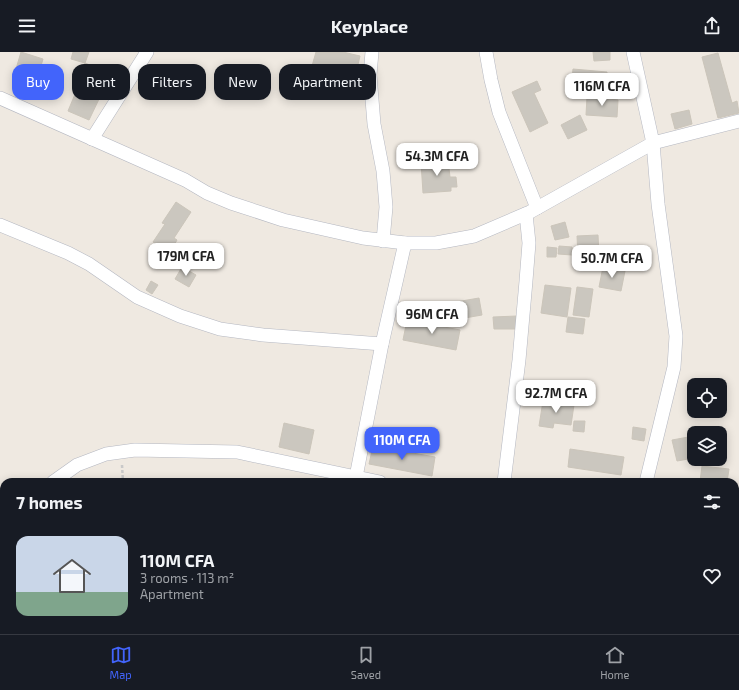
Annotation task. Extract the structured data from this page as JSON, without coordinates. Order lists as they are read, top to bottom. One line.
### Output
{"page":{"header":"Keyplace","chip":["Buy","Rent","Filters","New","Apartment"],"price":["116M CFA","54.3M CFA","179M CFA","50.7M CFA","96M CFA","92.7M CFA","110M CFA"],"heading":"7 homes","list":[{"name":"110M CFA","note":"3 rooms · 113 m² · Apartment"}],"tabs":["Map","Saved","Home"]}}
